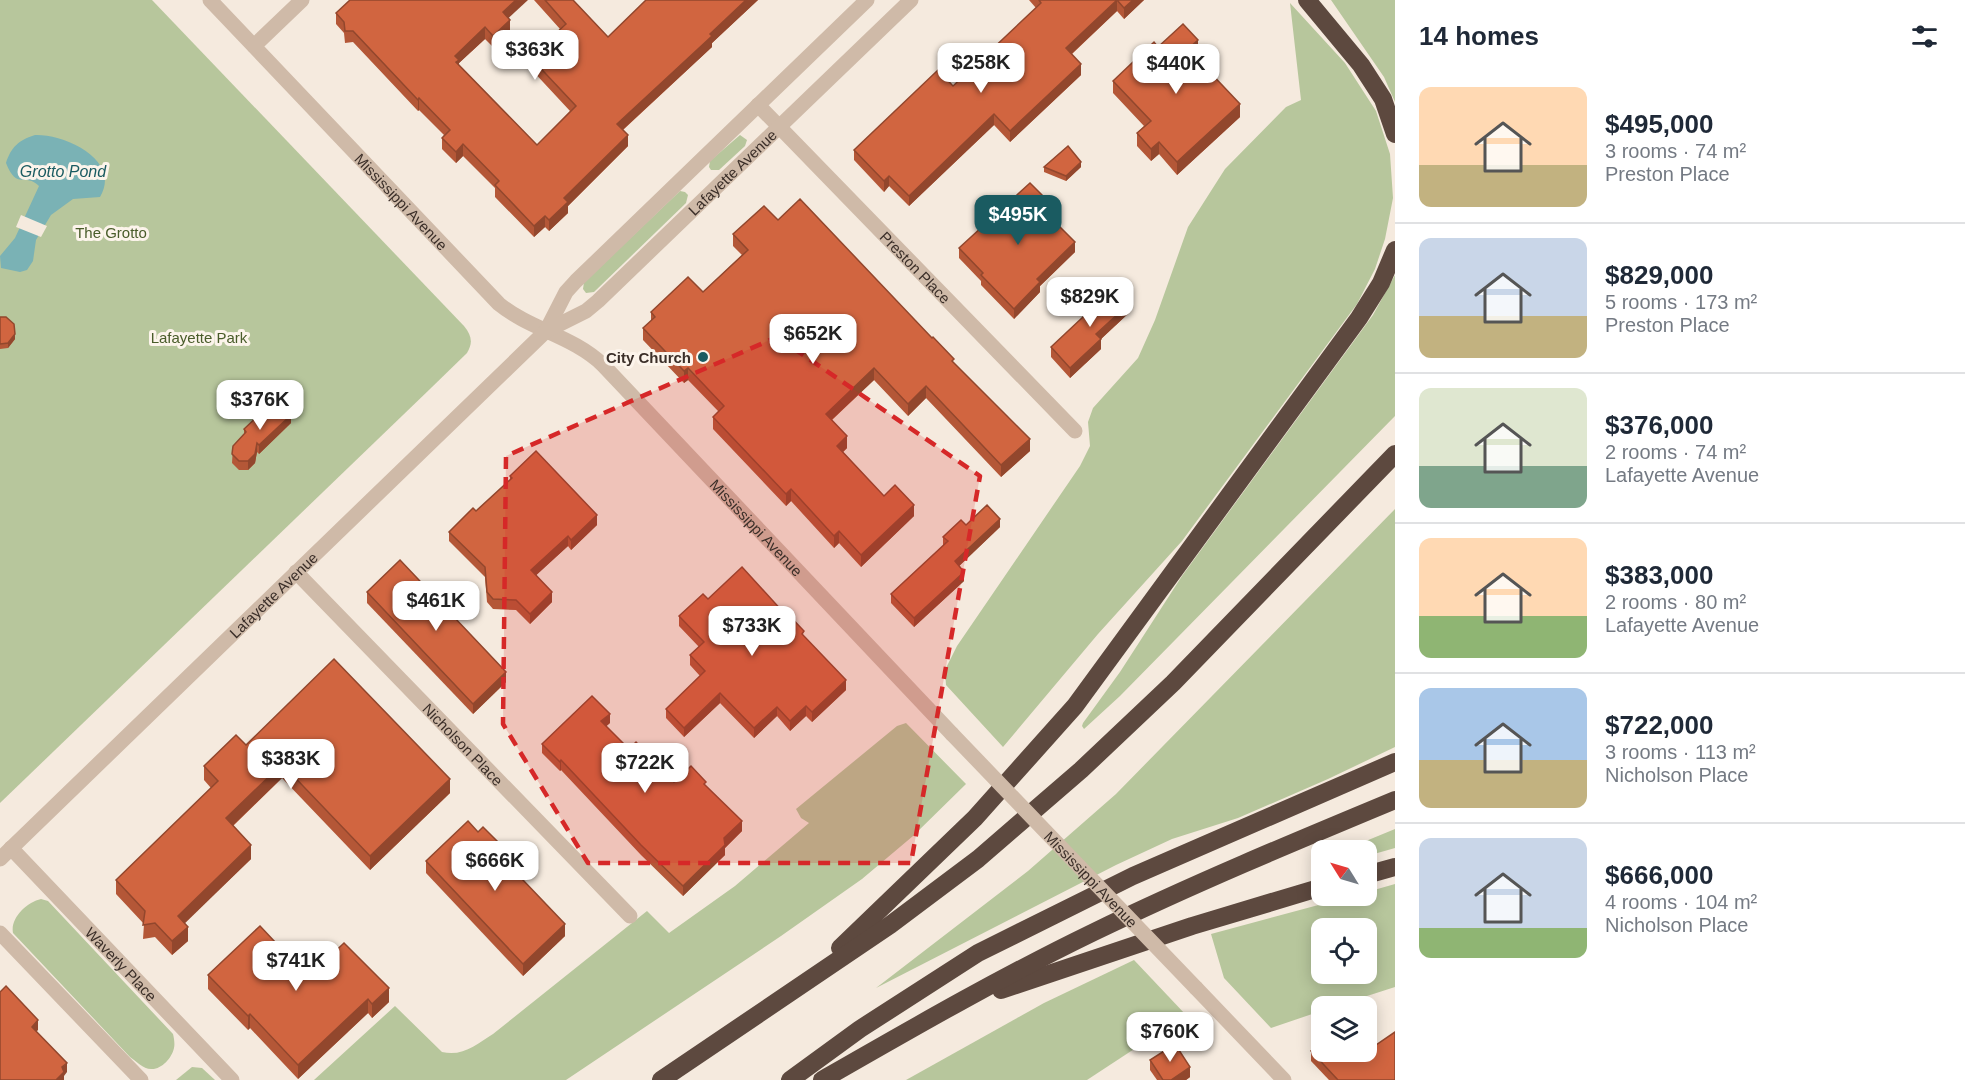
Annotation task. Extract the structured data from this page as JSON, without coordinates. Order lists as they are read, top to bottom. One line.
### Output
{"streets":{"street":["Lafayette Avenue","Mississippi Avenue","Preston Place","Nicholson Place","Waverly Place"]},"crossings":[["Lafayette Avenue","Mississippi Avenue"],["Lafayette Avenue","Preston Place"],["Lafayette Avenue","Nicholson Place"],["Lafayette Avenue","Waverly Place"]],"water":["Grotto Pond"],"parks":["The Grotto","Lafayette Park"],"places":["City Church"],"north":"top left","page":{"heading":"14 homes","price":["$363K","$258K","$440K","$495K","$829K","$652K","$376K","$461K","$733K","$383K","$722K","$666K","$741K","$760K"],"list":[{"name":"$495,000","note":"3 rooms · 74 m² · Preston Place"},{"name":"$829,000","note":"5 rooms · 173 m² · Preston Place"},{"name":"$376,000","note":"2 rooms · 74 m² · Lafayette Avenue"},{"name":"$383,000","note":"2 rooms · 80 m² · Lafayette Avenue"},{"name":"$722,000","note":"3 rooms · 113 m² · Nicholson Place"},{"name":"$666,000","note":"4 rooms · 104 m² · Nicholson Place"}]}}
